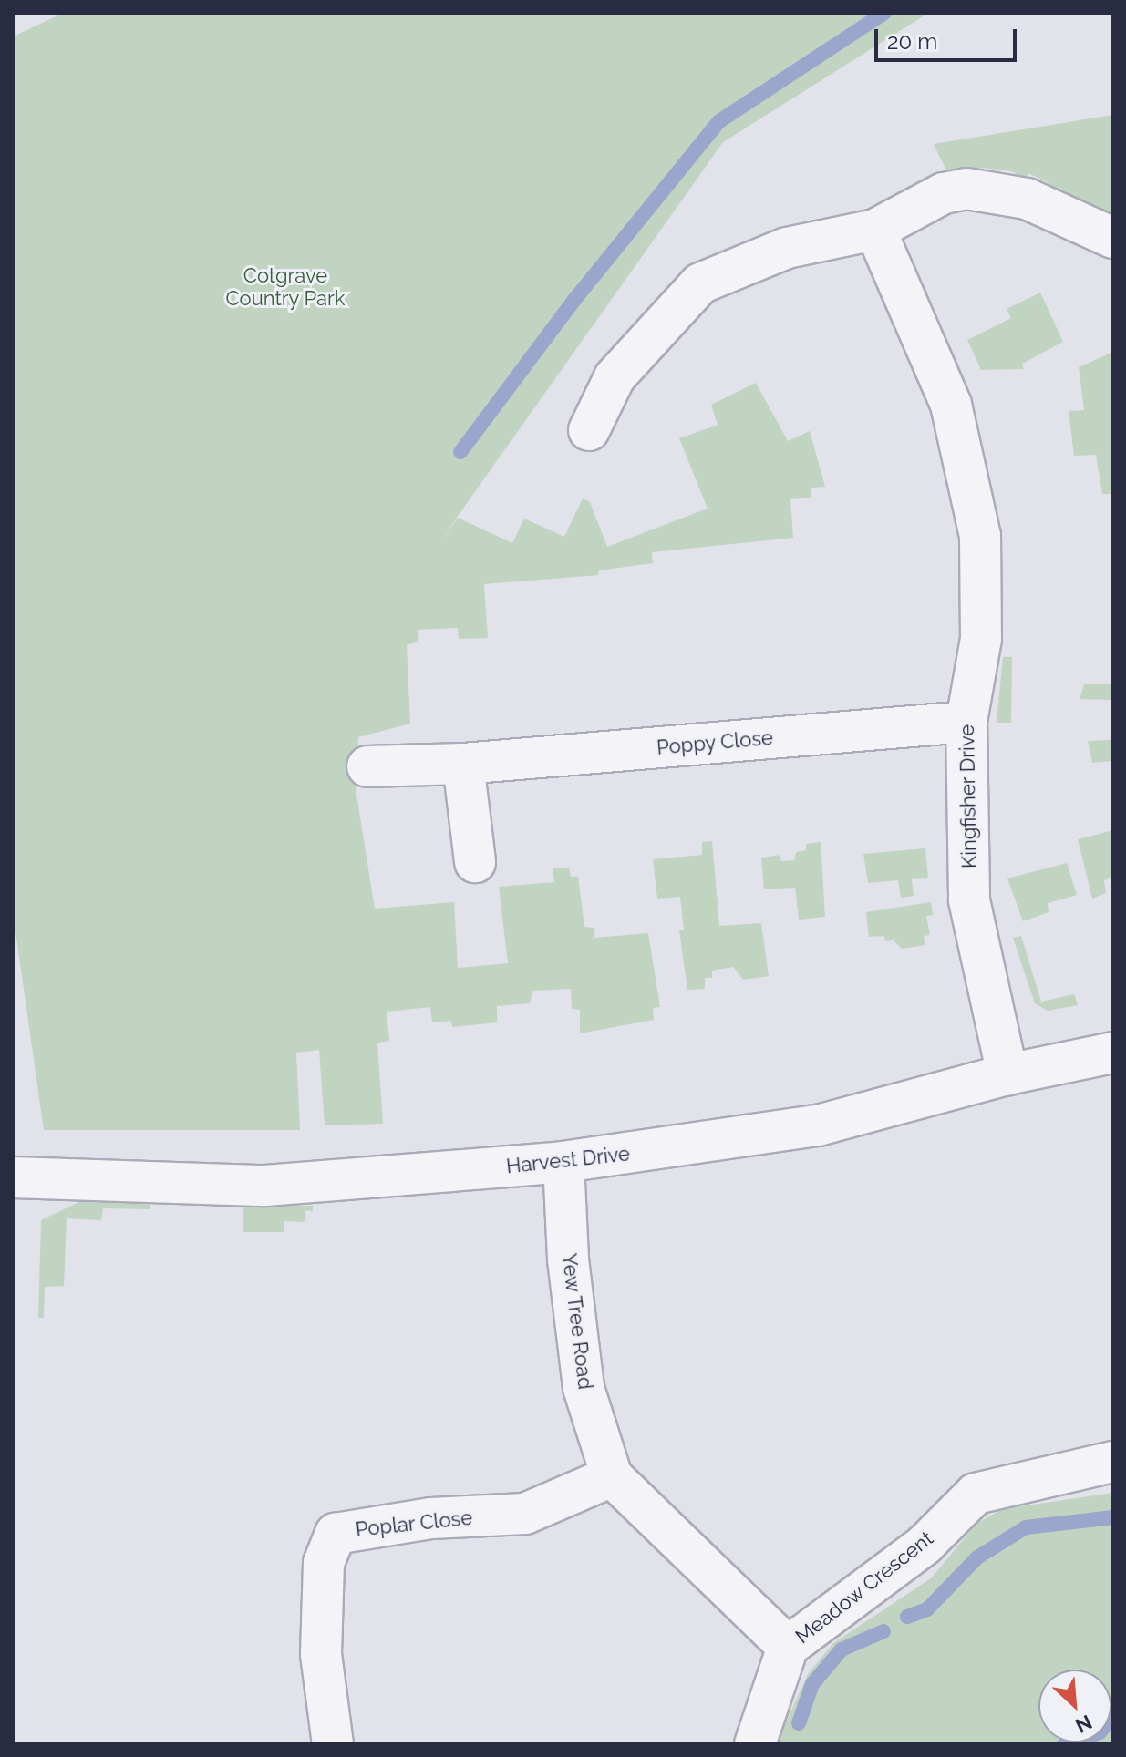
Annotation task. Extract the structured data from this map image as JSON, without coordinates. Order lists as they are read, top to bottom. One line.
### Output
{"streets":{"street":["Poppy Close","Kingfisher Drive","Harvest Drive","Yew Tree Road","Poplar Close","Meadow Crescent"]},"crossings":[["Poppy Close","Kingfisher Drive"],["Kingfisher Drive","Harvest Drive"],["Harvest Drive","Yew Tree Road"],["Yew Tree Road","Poplar Close"]],"parks":["Cotgrave Country Park"],"scale_bar":"20 m","north":"bottom right"}
